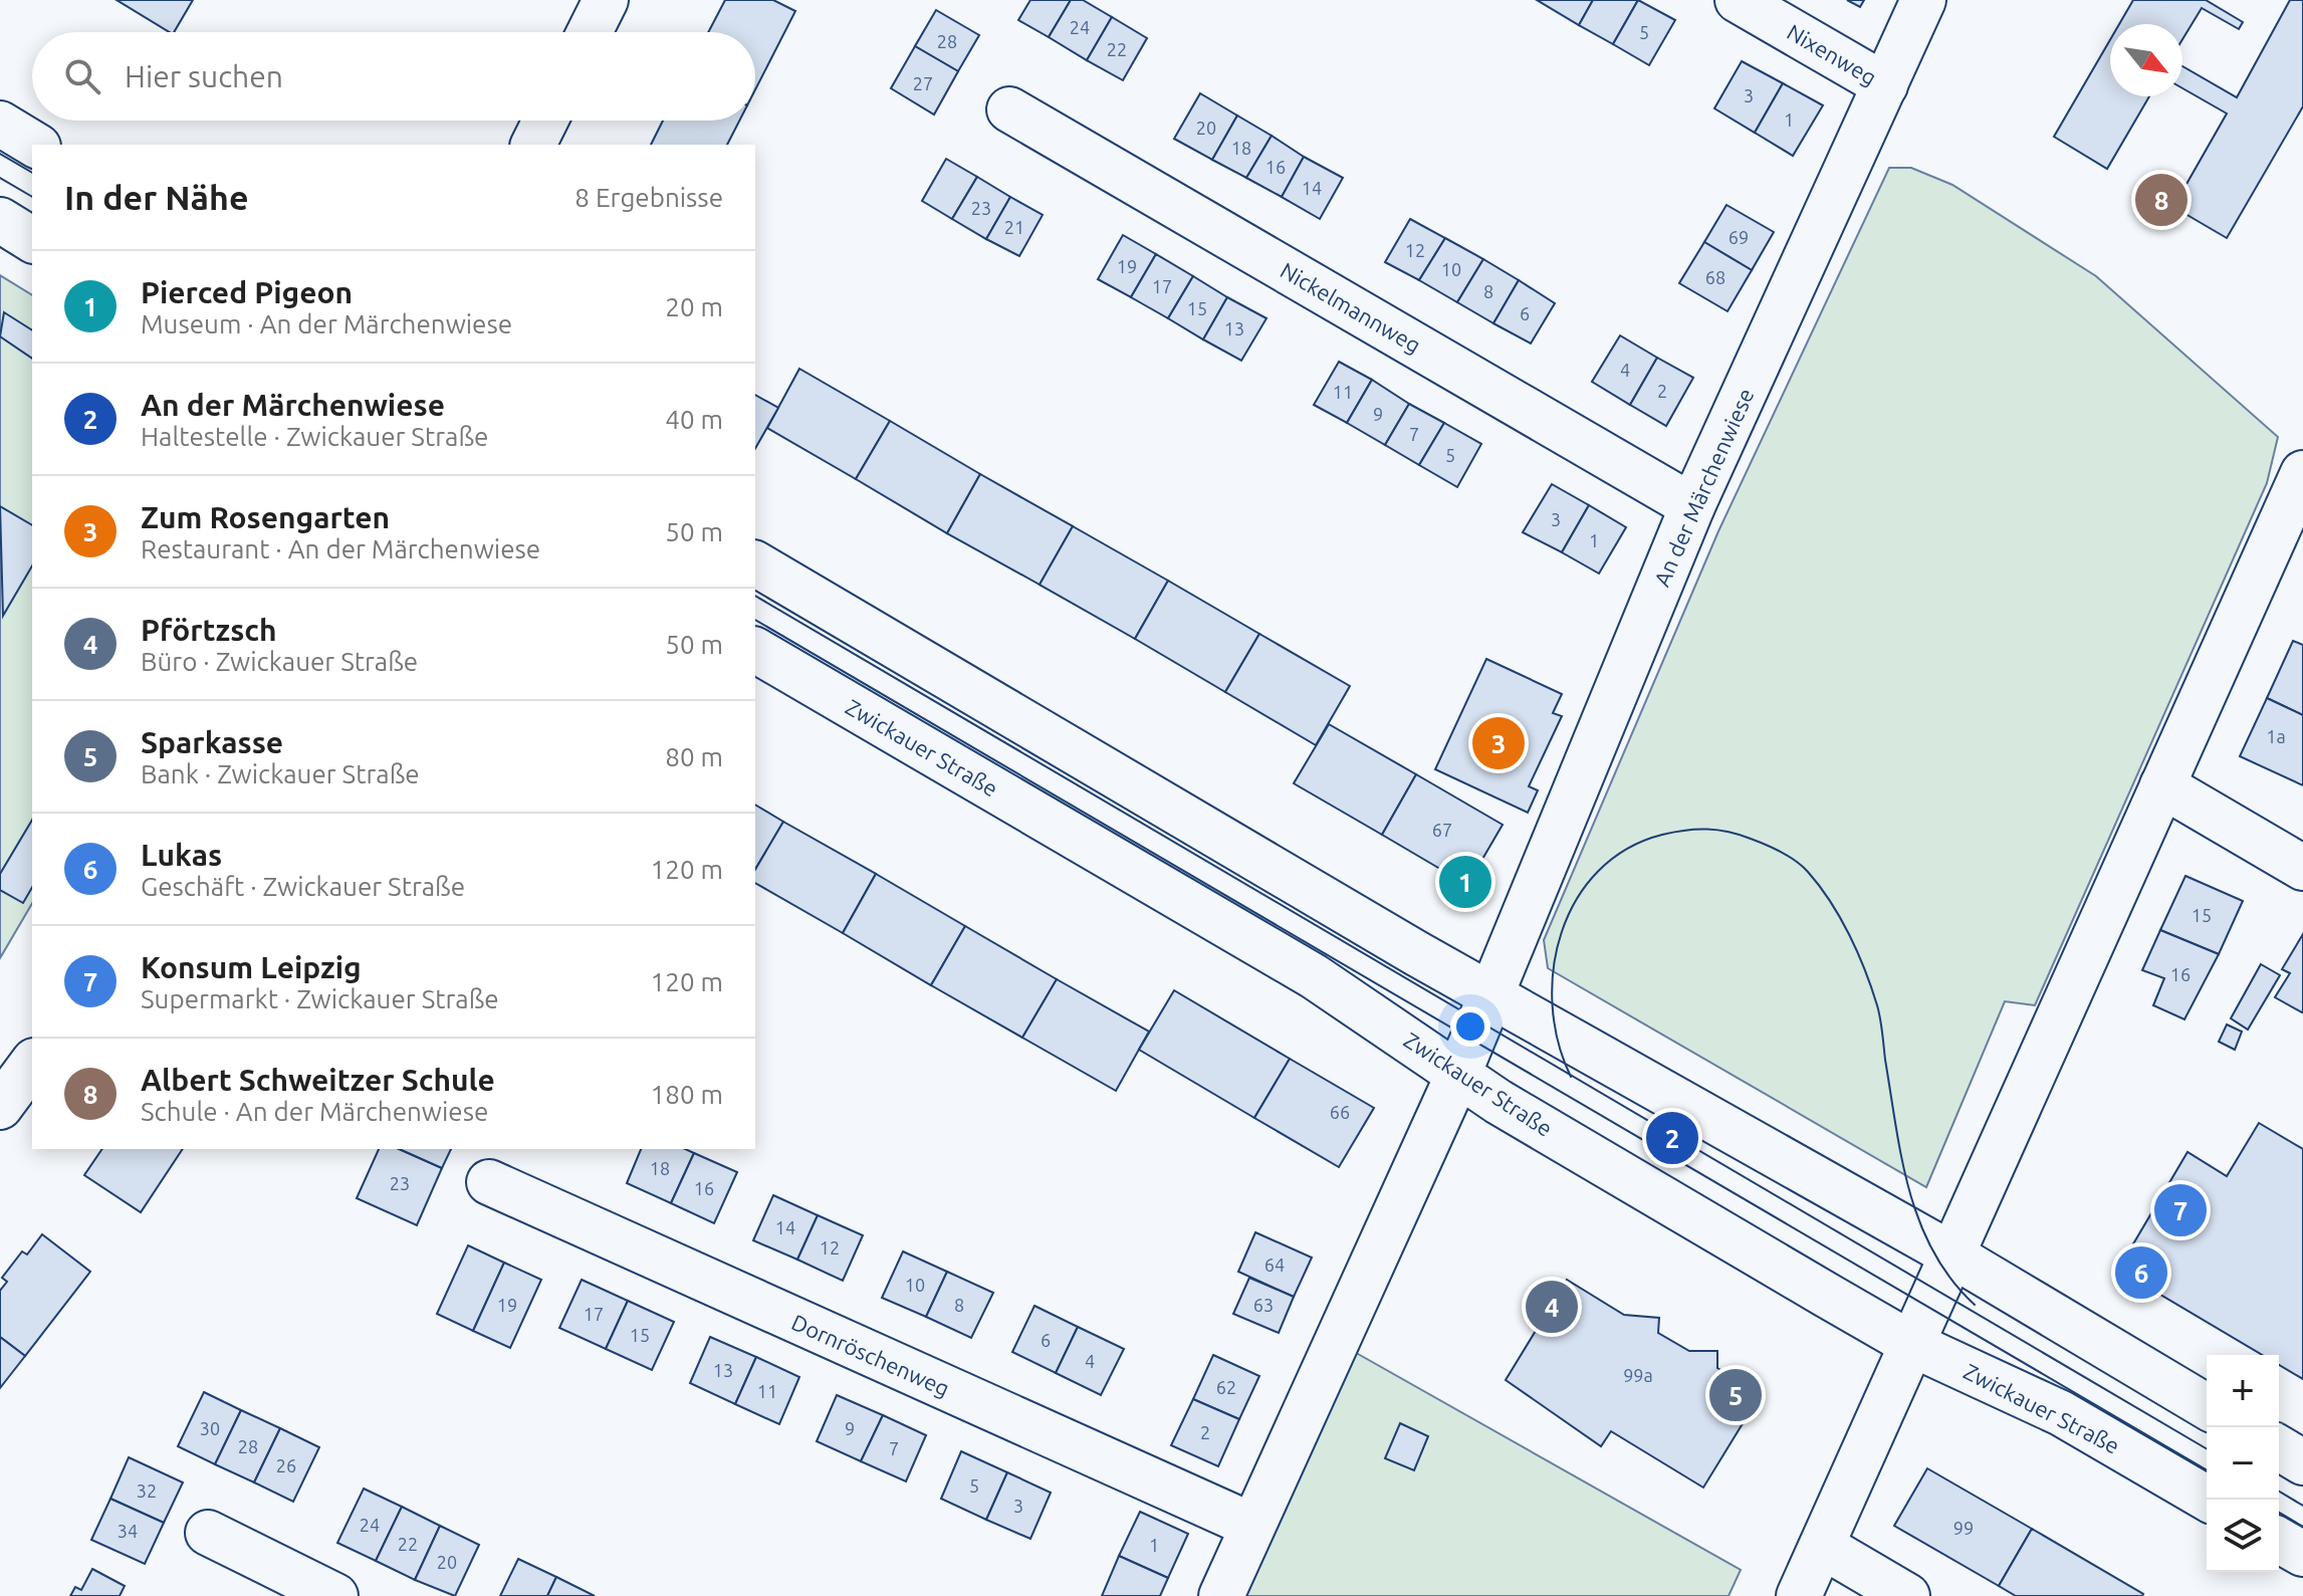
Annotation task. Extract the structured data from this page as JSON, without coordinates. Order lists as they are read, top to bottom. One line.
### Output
{"streets":{"street":["Nixenweg","Nickelmannweg","An der Märchenwiese","Zwickauer Straße","Dornröschenweg"]},"crossings":[["Nixenweg","An der Märchenwiese"],["Nickelmannweg","An der Märchenwiese"],["An der Märchenwiese","Zwickauer Straße"],["An der Märchenwiese","Dornröschenweg"]],"house_numbers":["24","5","28","22","27","3","1","20","18","16","14","23","21","69","12","19","10","68","17","8","15","6","13","4","2","11","9","7","5","3","1","1a","67","15","16","66","18","23","16","14","12","64","10","19","8","63","17","15","6","4","13","99a","62","11","30","9","2","28","7","26","5","32","3","24","99","34","22","1","20"],"north":"bottom right","page":{"search":"Hier suchen","heading":["In der Nähe","8 Ergebnisse"],"pins":["8","3","1","2","7","6","4","5"],"list":[{"mark":"1","name":"Pierced Pigeon","note":"Museum · An der Märchenwiese","value":"20 m"},{"mark":"2","name":"An der Märchenwiese","note":"Haltestelle · Zwickauer Straße","value":"40 m"},{"mark":"3","name":"Zum Rosengarten","note":"Restaurant · An der Märchenwiese","value":"50 m"},{"mark":"4","name":"Pförtzsch","note":"Büro · Zwickauer Straße","value":"50 m"},{"mark":"5","name":"Sparkasse","note":"Bank · Zwickauer Straße","value":"80 m"},{"mark":"6","name":"Lukas","note":"Geschäft · Zwickauer Straße","value":"120 m"},{"mark":"7","name":"Konsum Leipzig","note":"Supermarkt · Zwickauer Straße","value":"120 m"},{"mark":"8","name":"Albert Schweitzer Schule","note":"Schule · An der Märchenwiese","value":"180 m"}],"map_buttons":["+","−"]}}
